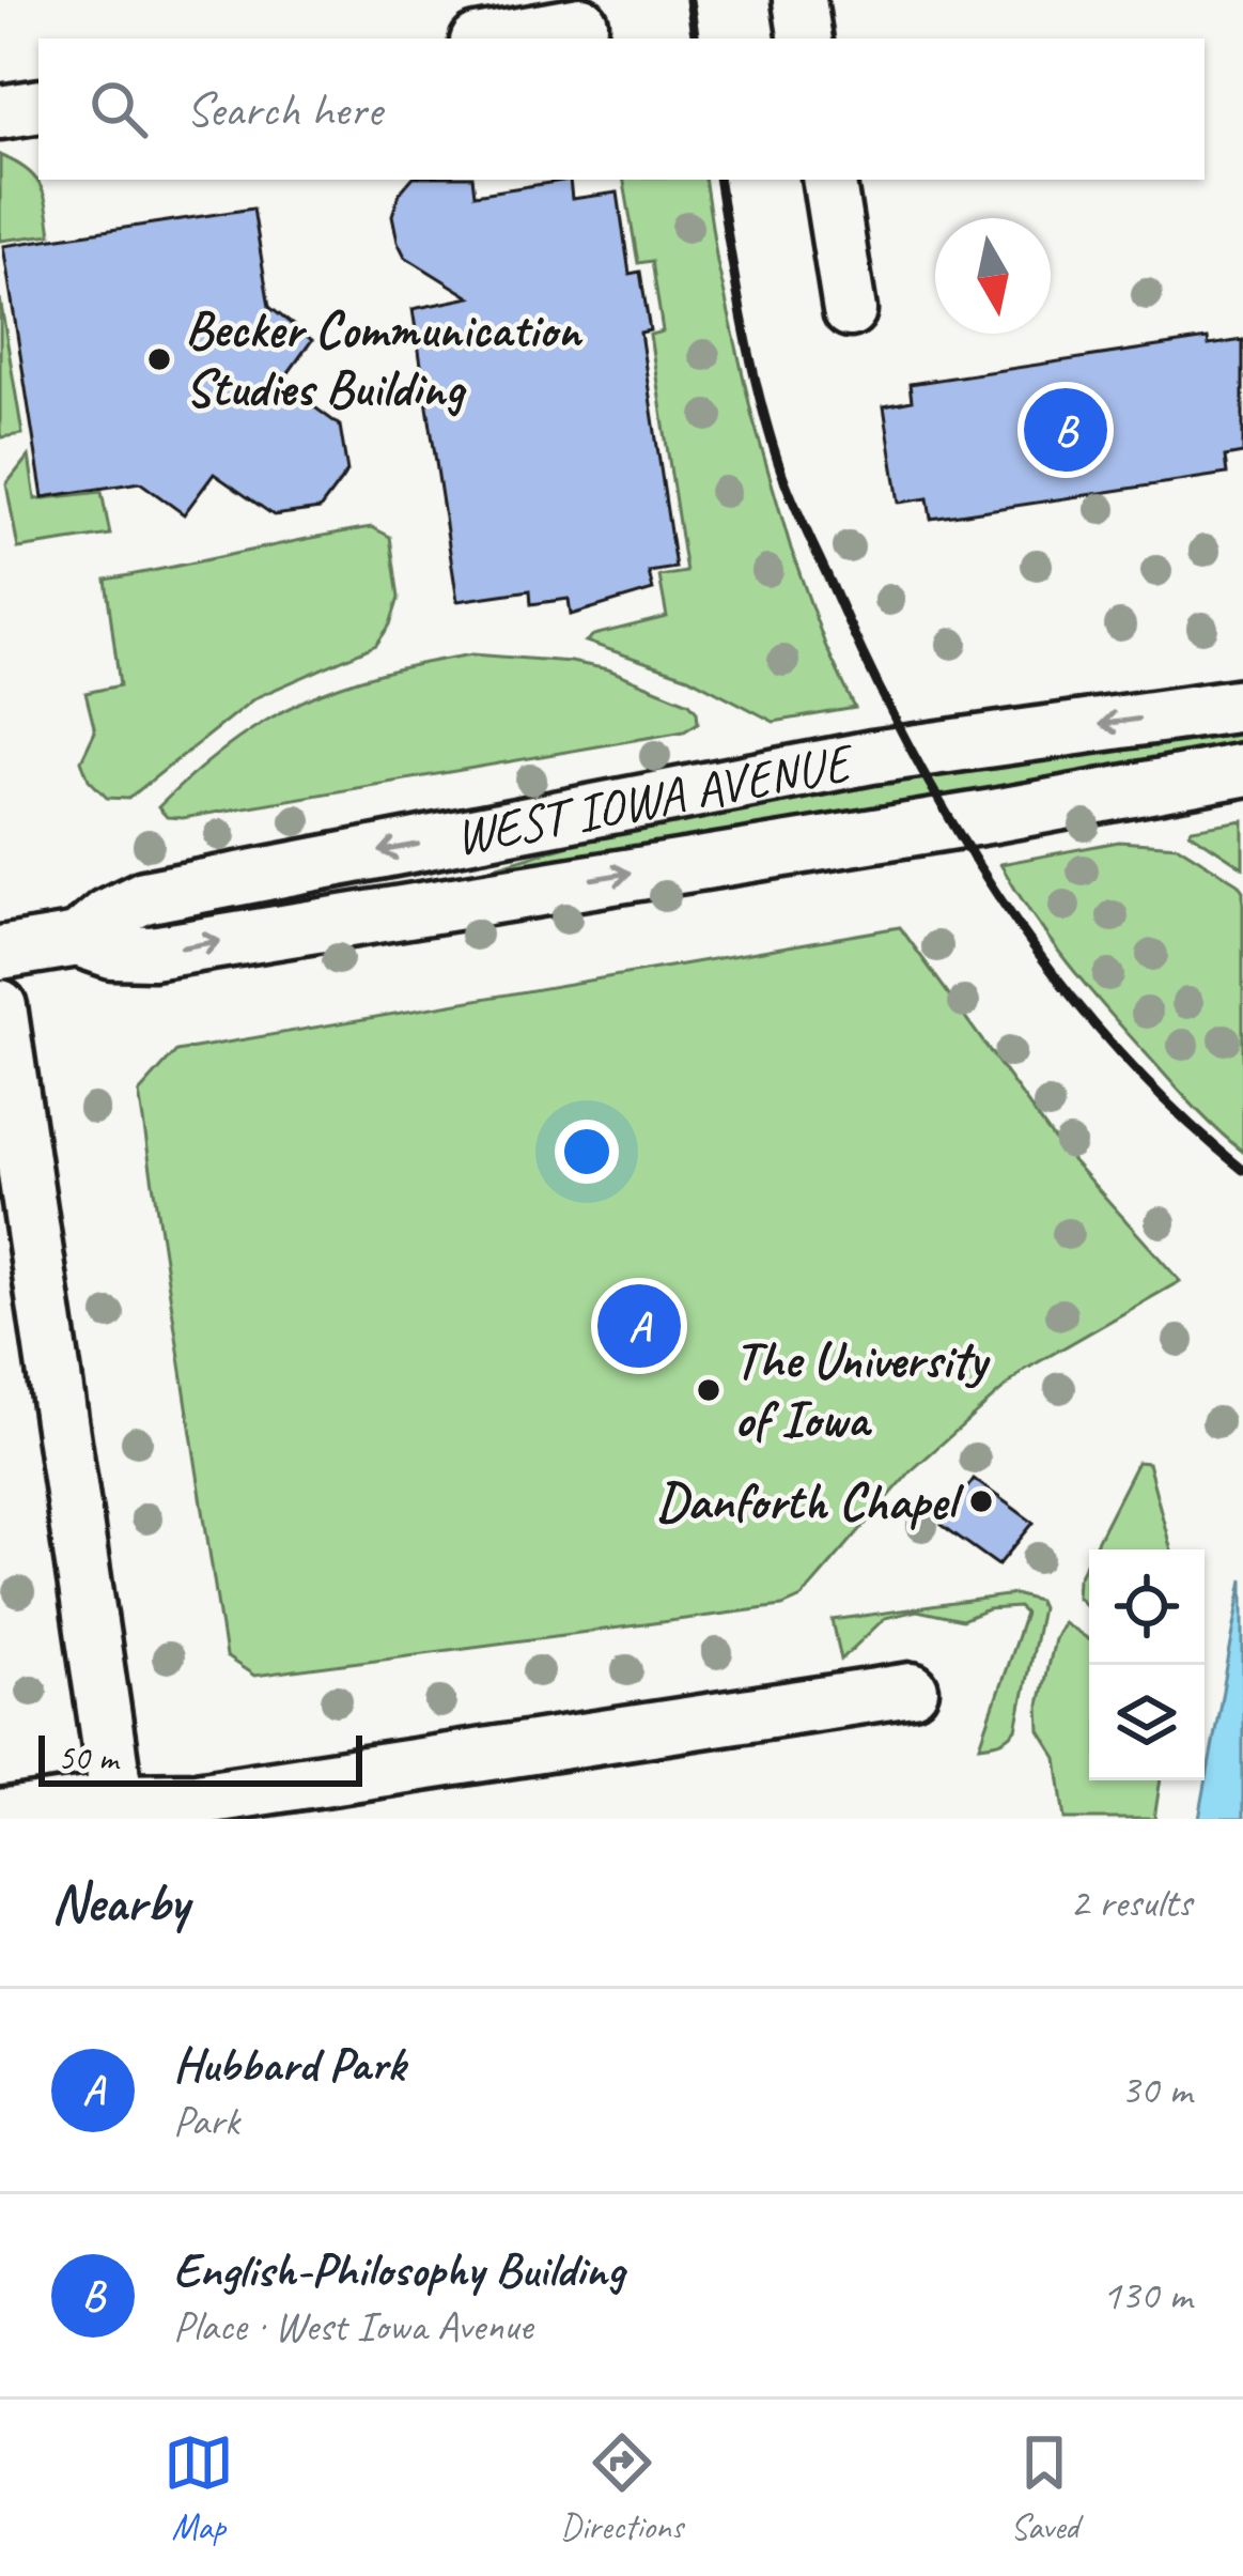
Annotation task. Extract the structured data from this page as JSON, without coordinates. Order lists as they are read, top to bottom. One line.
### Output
{"streets":{"street":["WEST IOWA AVENUE"]},"places":["Becker Communication Studies Building","The University of Iowa","Danforth Chapel"],"scale_bar":"50 m","north":"bottom","page":{"search":"Search here","pins":["B","A"],"scale":"50 m","heading":["Nearby","2 results"],"list":[{"mark":"A","name":"Hubbard Park","note":"Park","value":"30 m"},{"mark":"B","name":"English-Philosophy Building","note":"Place · West Iowa Avenue","value":"130 m"}],"nav":["Map","Directions","Saved"]}}
